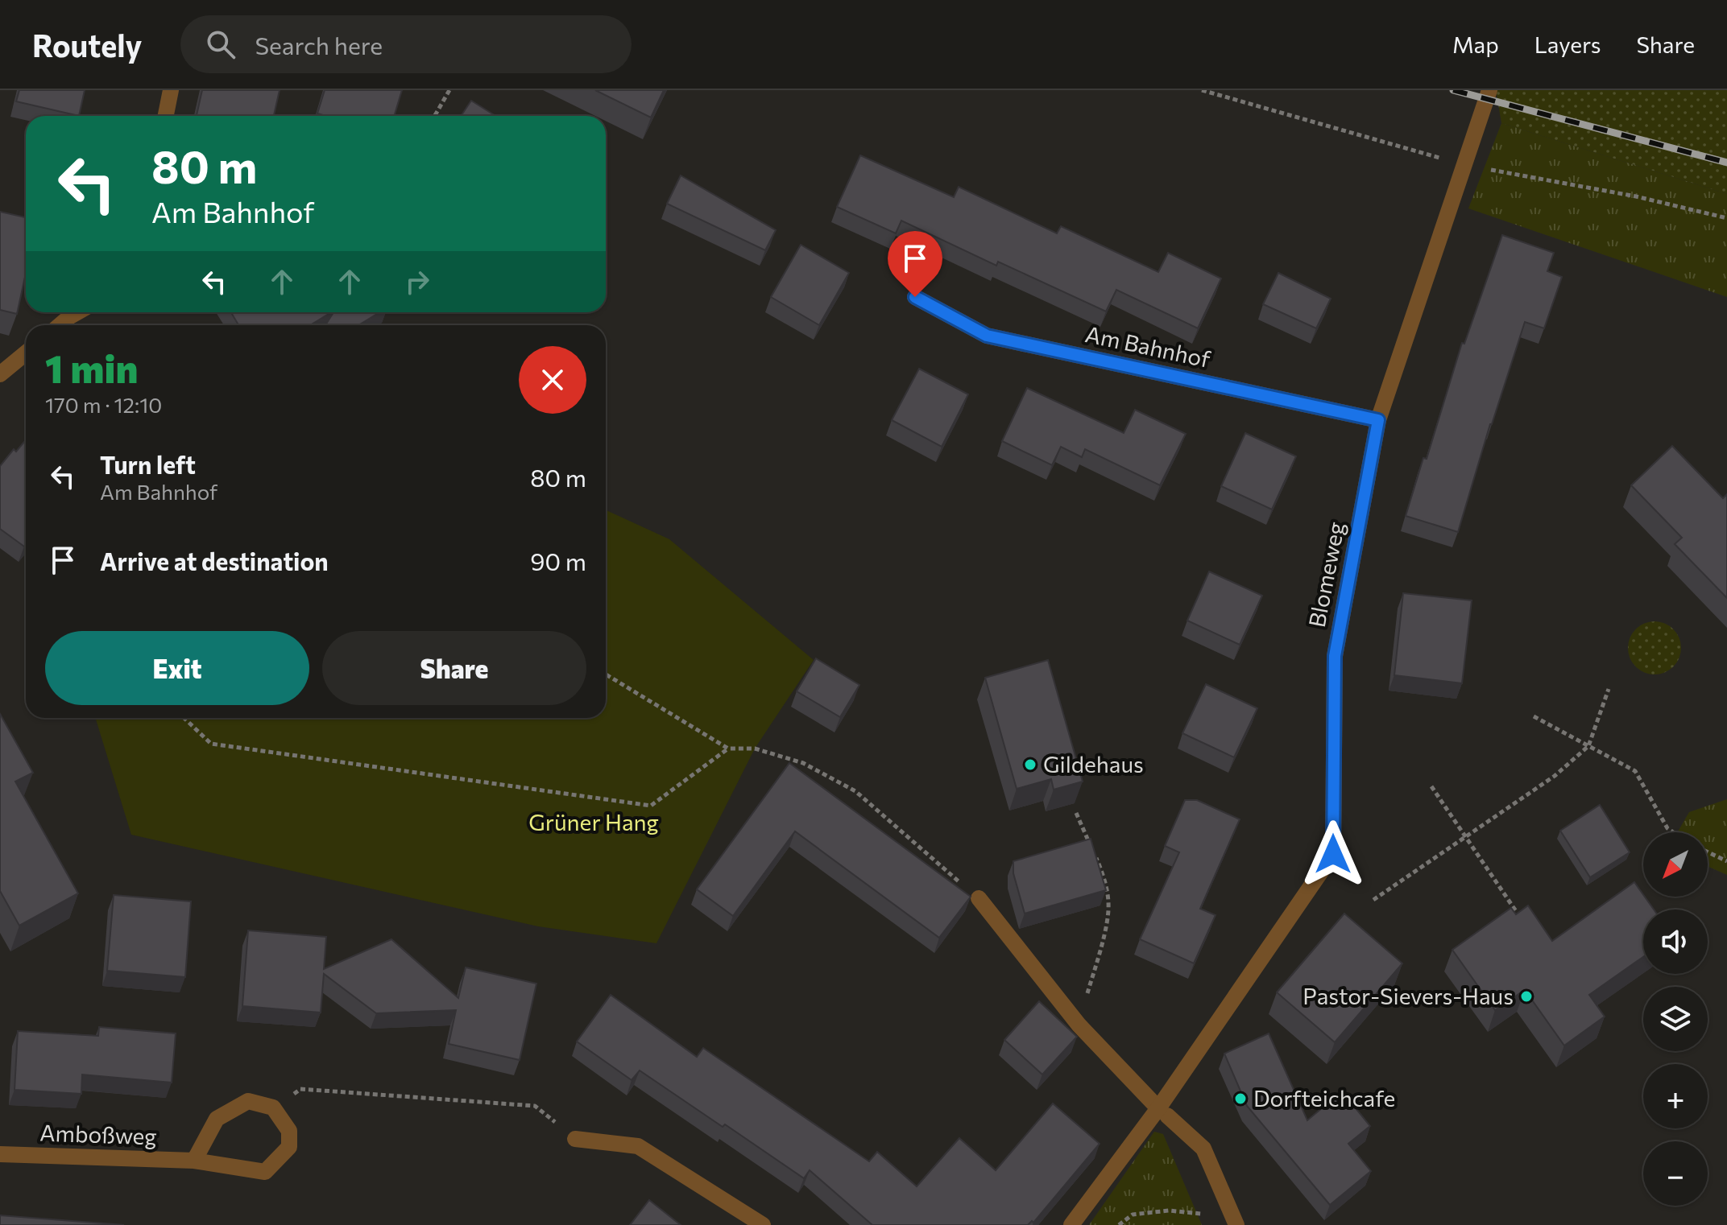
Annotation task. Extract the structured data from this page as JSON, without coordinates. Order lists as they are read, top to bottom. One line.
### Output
{"streets":{"street":["Am Bahnhof","Blomeweg","Amboßweg"]},"crossings":[["Am Bahnhof","Blomeweg"]],"parks":["Grüner Hang"],"places":["Gildehaus","Pastor-Sievers-Haus","Dorfteichcafe"],"north":"bottom left","page":{"header":"Routely","search":"Search here","nav":["Map","Layers","Share"],"turn":["80 m","Am Bahnhof"],"heading":["1 min","170 m · 12:10"],"list":[{"name":"Turn left","note":"Am Bahnhof","value":"80 m"},{"name":"Arrive at destination","value":"90 m"}],"buttons":["Exit","Share"],"map_buttons":["+","−"]}}
